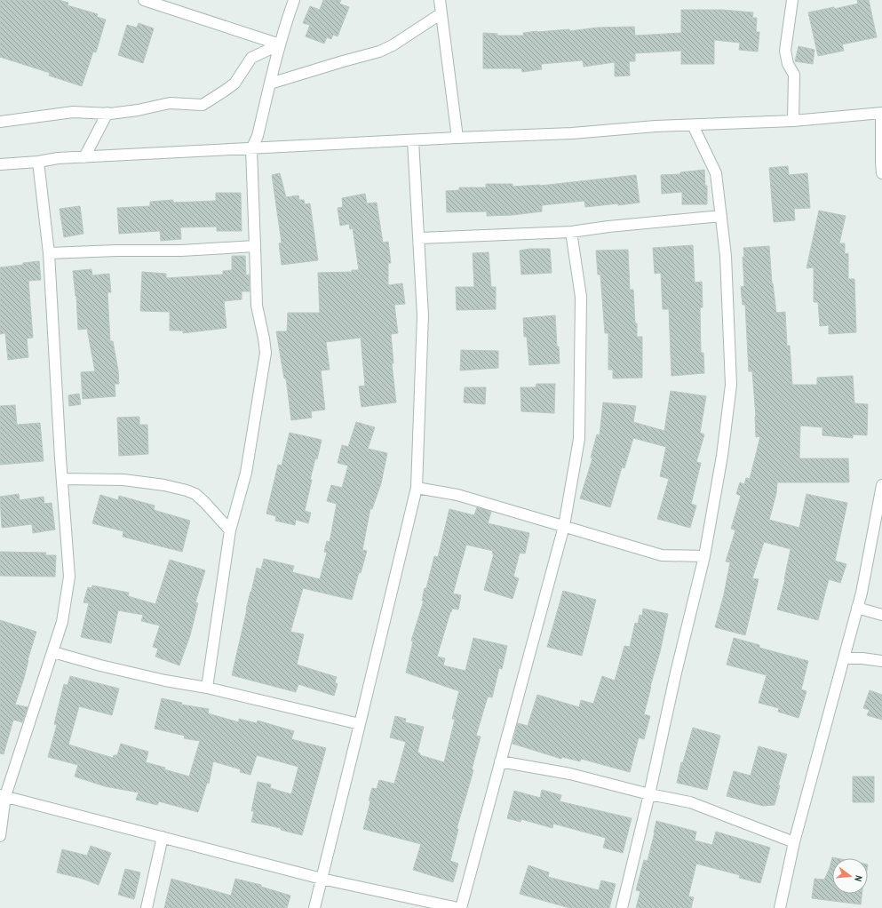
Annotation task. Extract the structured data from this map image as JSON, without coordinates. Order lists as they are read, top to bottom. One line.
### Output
{"north":"right"}
